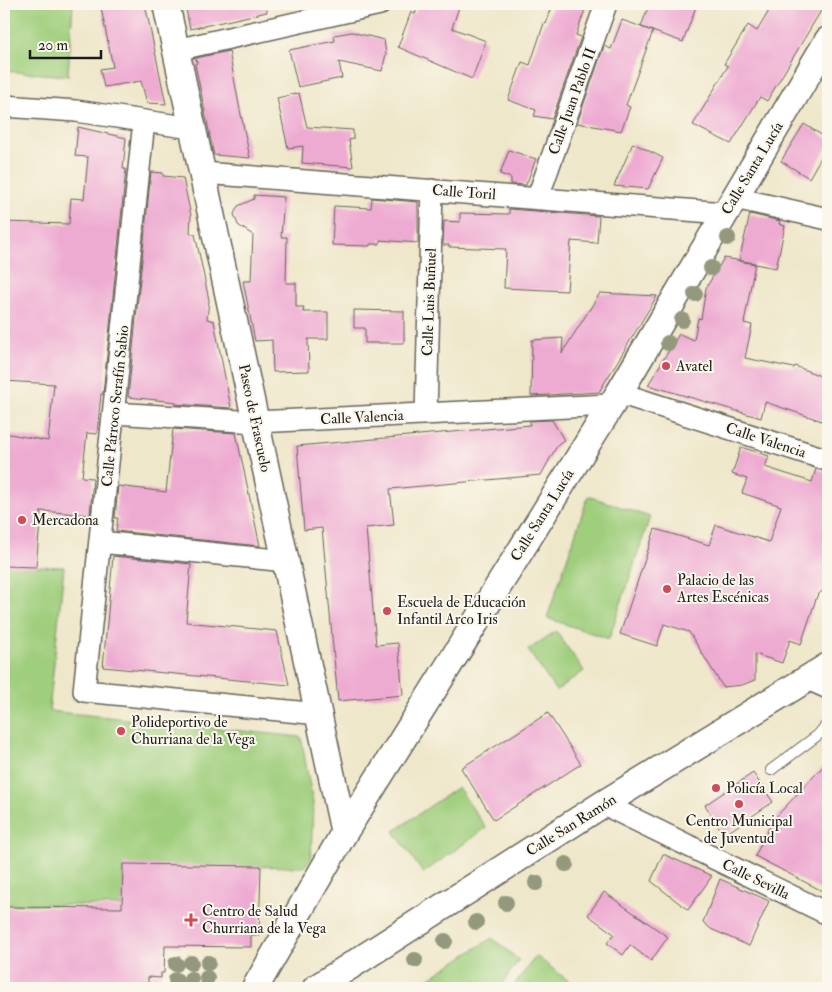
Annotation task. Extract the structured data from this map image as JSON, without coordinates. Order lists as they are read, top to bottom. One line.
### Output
{"streets":{"street":["Calle Juan Pablo II","Calle Santa Lucía","Calle Toril","Calle Luis Buñuel","Calle Párroco Serafín Sabio","Calle Valencia","Paseo de Frascuelo","Calle San Ramón","Calle Sevilla"]},"crossings":[["Calle Juan Pablo II","Calle Toril"],["Calle Santa Lucía","Calle Toril"],["Calle Santa Lucía","Calle Valencia"],["Calle Santa Lucía","Paseo de Frascuelo"],["Calle Toril","Calle Luis Buñuel"],["Calle Toril","Paseo de Frascuelo"],["Calle Luis Buñuel","Calle Valencia"],["Calle Párroco Serafín Sabio","Calle Valencia"],["Calle Párroco Serafín Sabio","Paseo de Frascuelo"],["Calle Valencia","Paseo de Frascuelo"],["Calle San Ramón","Calle Sevilla"]],"places":{"other":["Avatel","Mercadona","Palacio de las Artes Escénicas","Escuela de Educación Infantil Arco Iris","Polideportivo de Churriana de la Vega","Policía Local","Centro Municipal de Juventud"],"health":["Centro de Salud Churriana de la Vega"]},"scale_bar":"20 m"}
